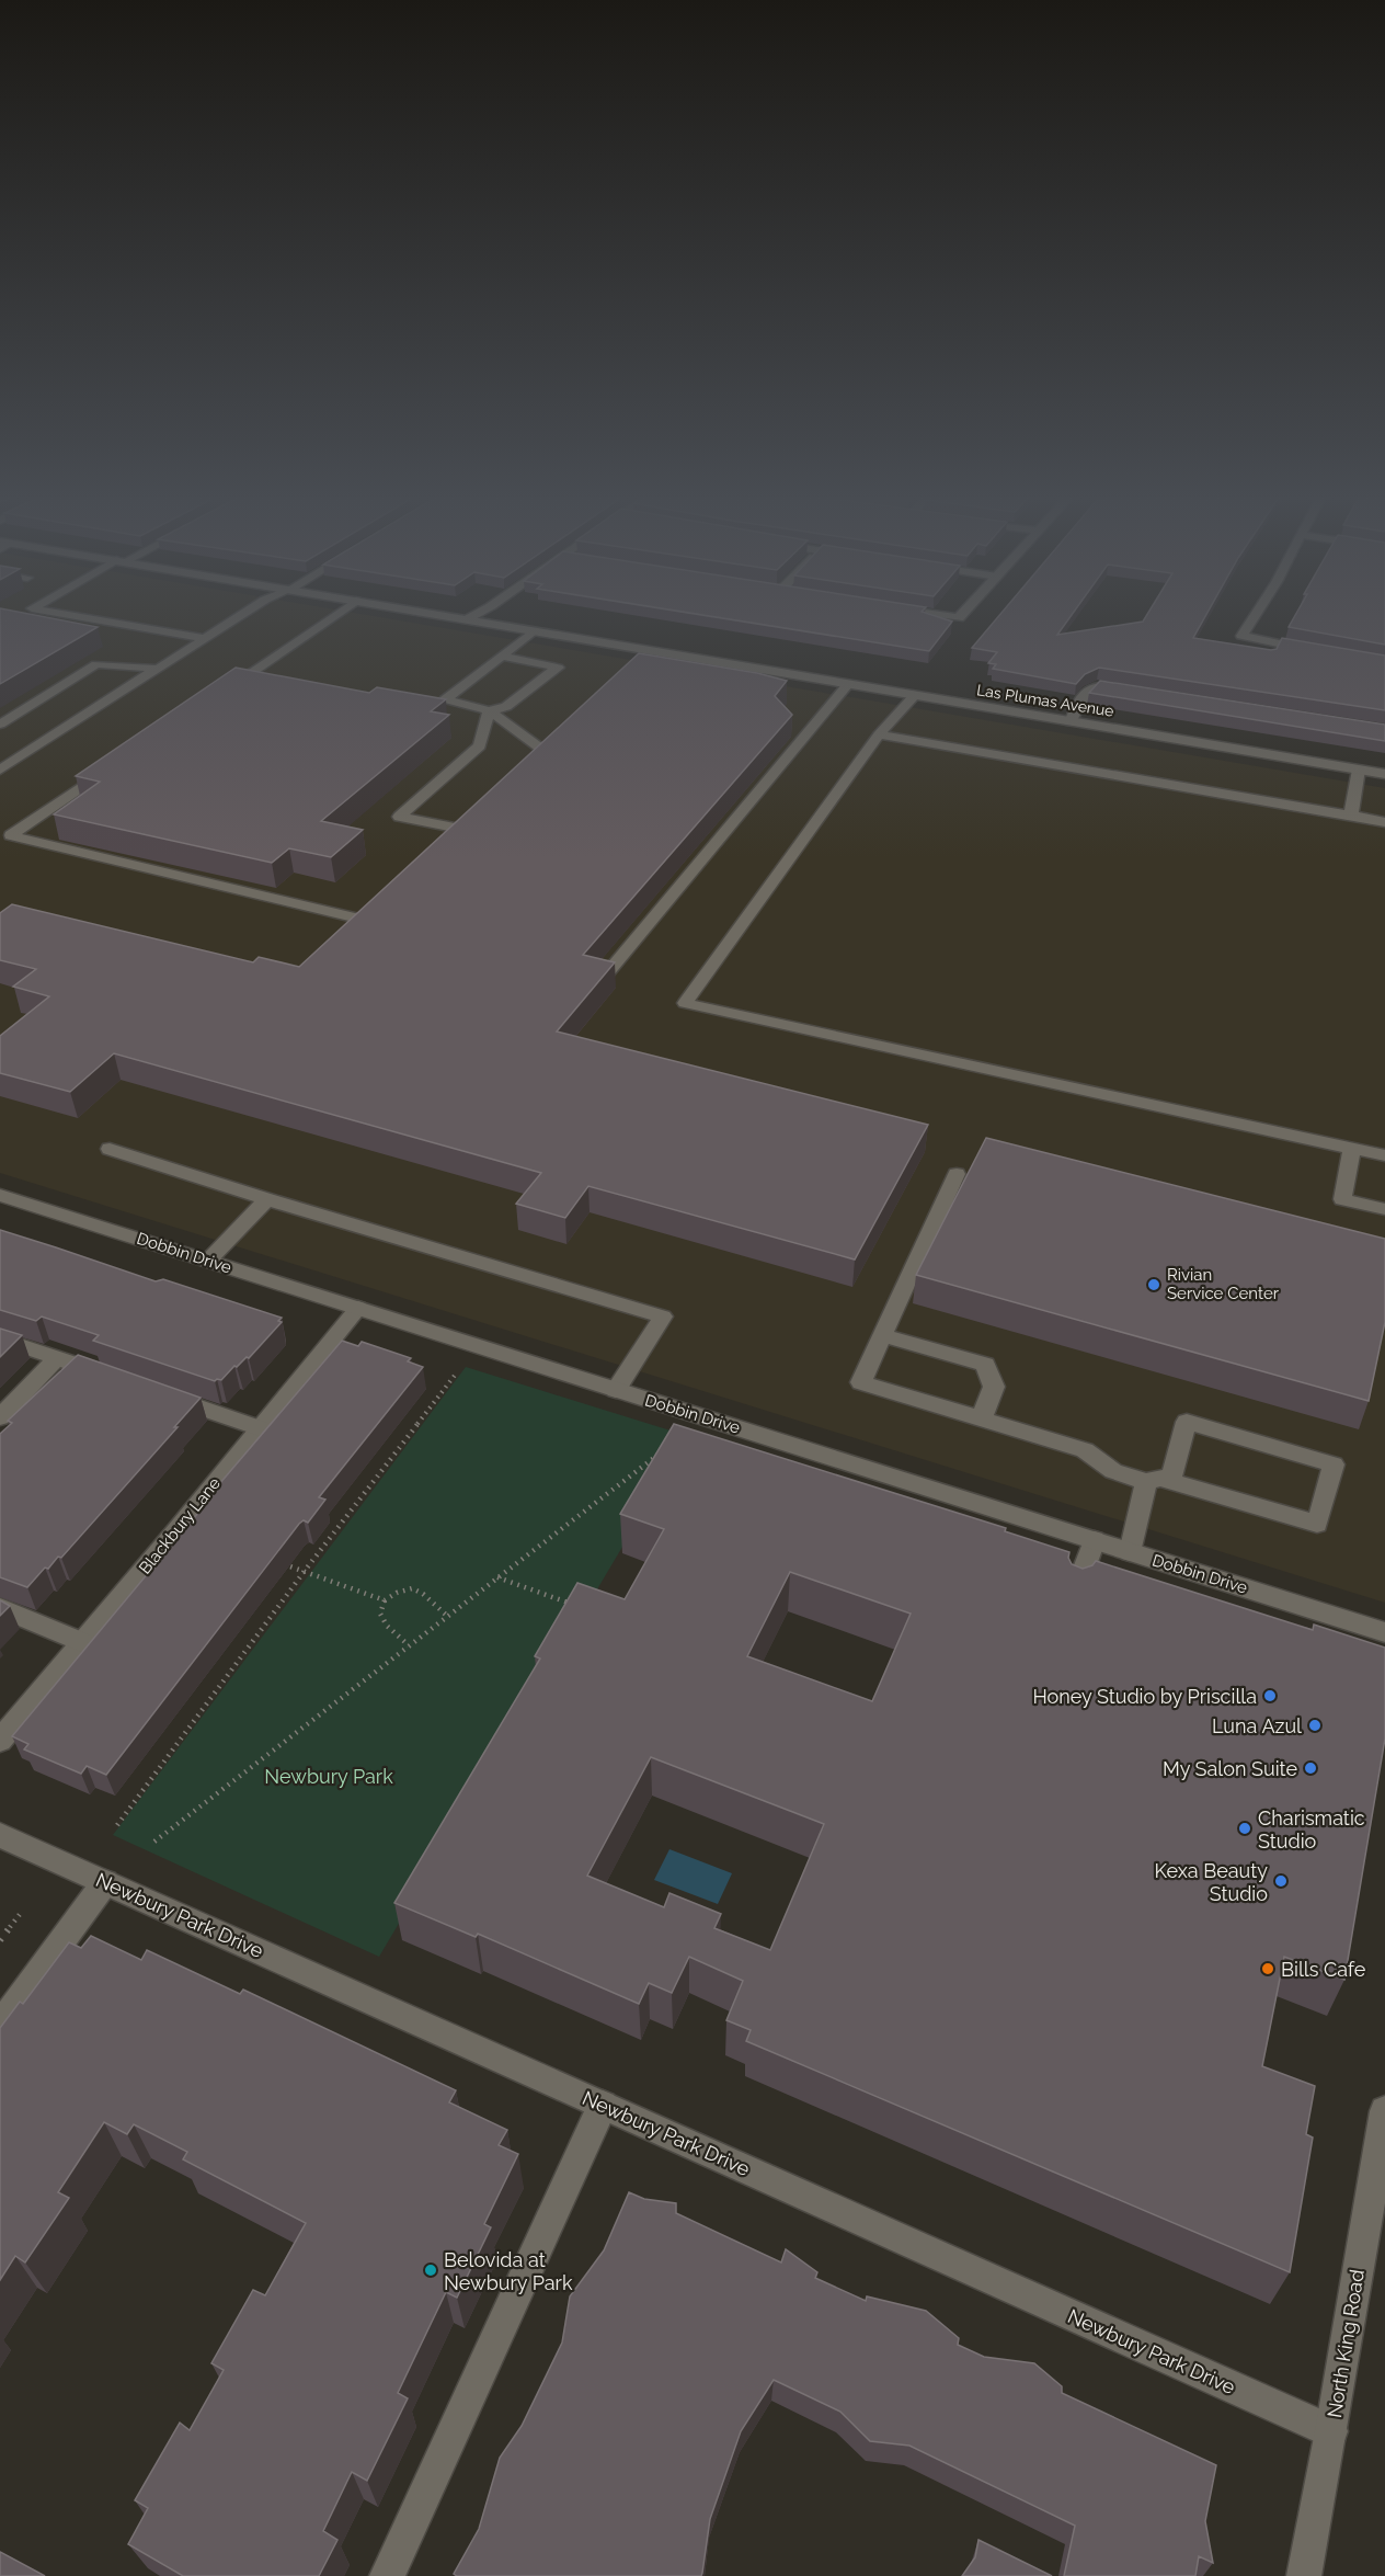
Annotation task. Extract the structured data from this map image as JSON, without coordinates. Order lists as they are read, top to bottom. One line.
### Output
{"streets":{"street":["Las Plumas Avenue","Dobbin Drive","Blackbury Lane","Newbury Park Drive","North King Road"]},"crossings":[["Dobbin Drive","Blackbury Lane"],["Newbury Park Drive","North King Road"]],"parks":["Newbury Park"],"places":["Rivian Service Center","Honey Studio by Priscilla","Luna Azul","My Salon Suite","Charismatic Studio","Kexa Beauty Studio","Bills Cafe","Belovida at Newbury Park"]}
